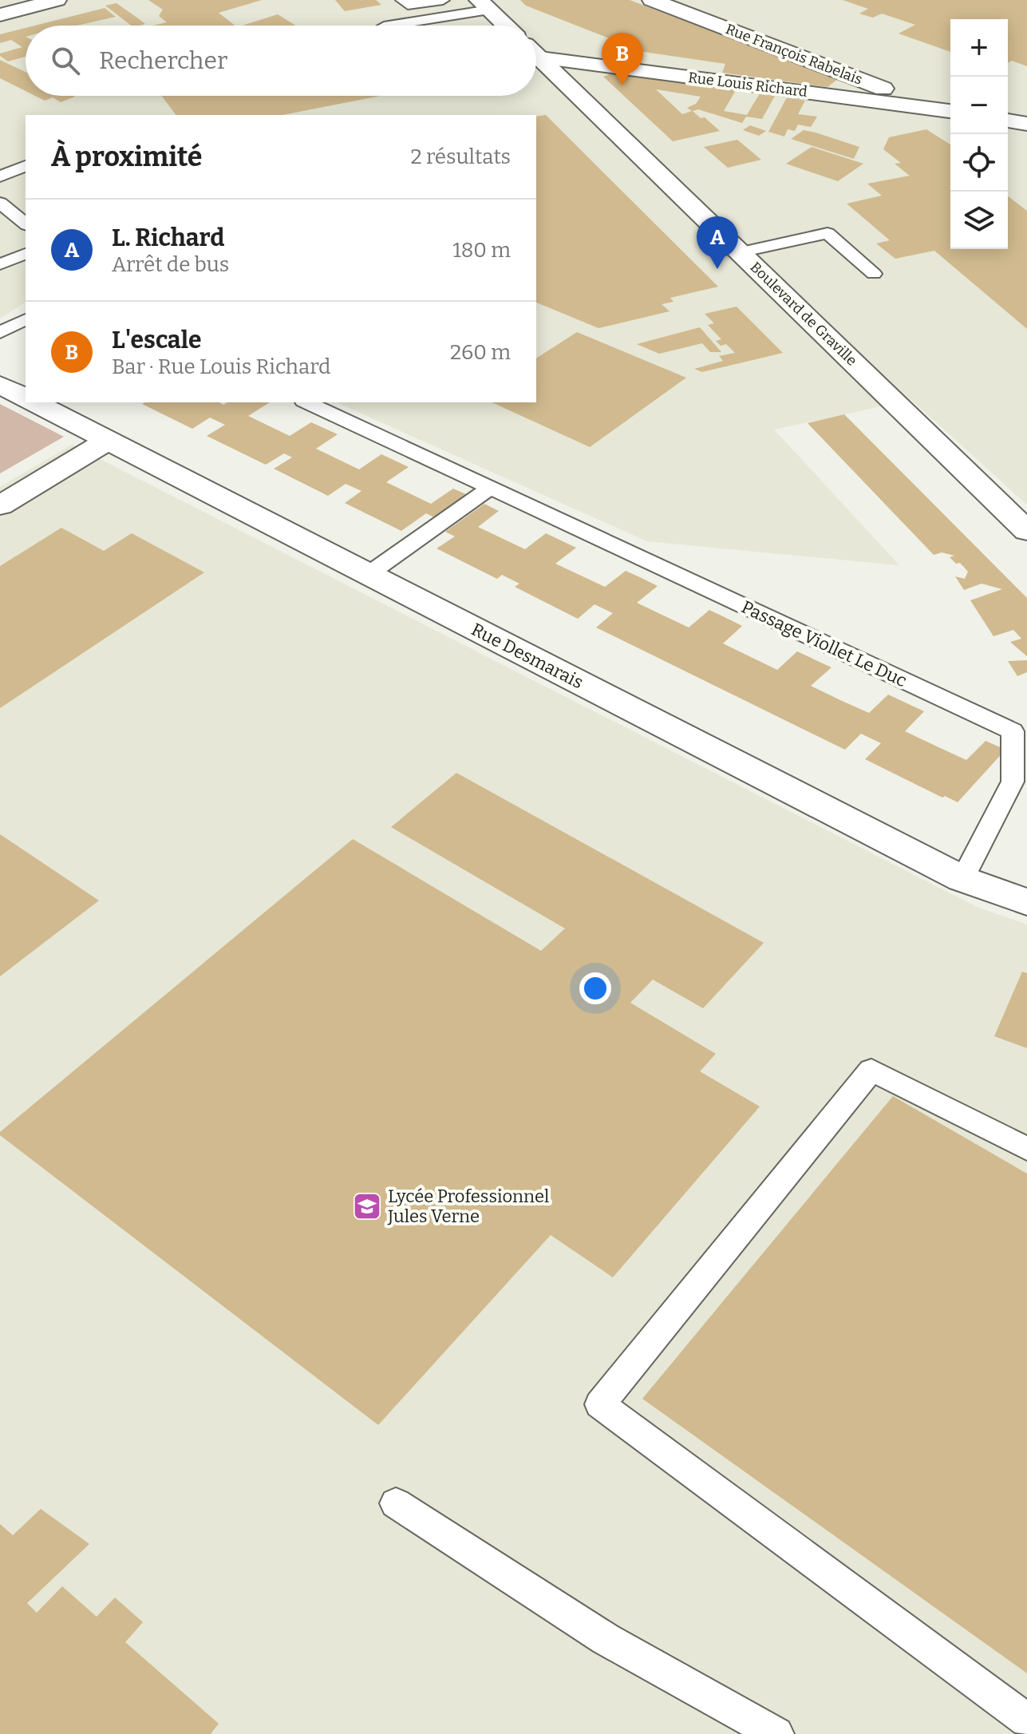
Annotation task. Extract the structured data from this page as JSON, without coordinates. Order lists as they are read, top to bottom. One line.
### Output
{"streets":{"street":["Rue François Rabelais","Rue Louis Richard","Boulevard de Graville","Rue Desmarais"],"lane":["Passage Viollet Le Duc"]},"crossings":[["Rue François Rabelais","Rue Louis Richard"],["Passage Viollet Le Duc","Rue Desmarais"]],"places":{"school or university":["Lycée Professionnel Jules Verne"]},"page":{"map_buttons":["+","−"],"search":"Rechercher","pins":["B","A"],"heading":["À proximité","2 résultats"],"list":[{"mark":"A","name":"L. Richard","note":"Arrêt de bus","value":"180 m"},{"mark":"B","name":"L'escale","note":"Bar · Rue Louis Richard","value":"260 m"}]}}
